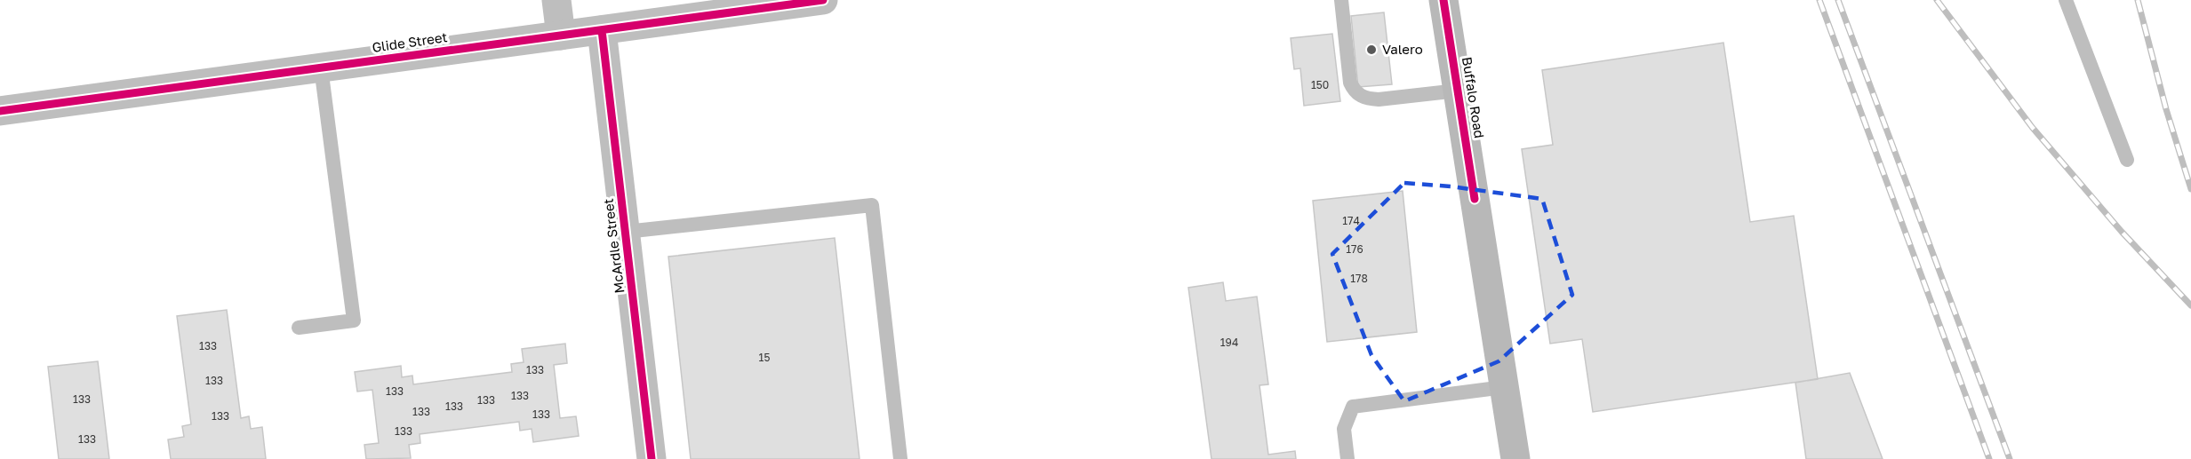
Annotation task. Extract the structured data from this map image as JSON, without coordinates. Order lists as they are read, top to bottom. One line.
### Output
{"streets":{"main road":["Buffalo Road"],"street":["Glide Street","McArdle Street"]},"crossings":[["Glide Street","McArdle Street"]],"places":["Valero"],"house_numbers":["150","174","176","178","194","133","15","133","133","133","133","133","133","133","133","133","133","133","133"]}
